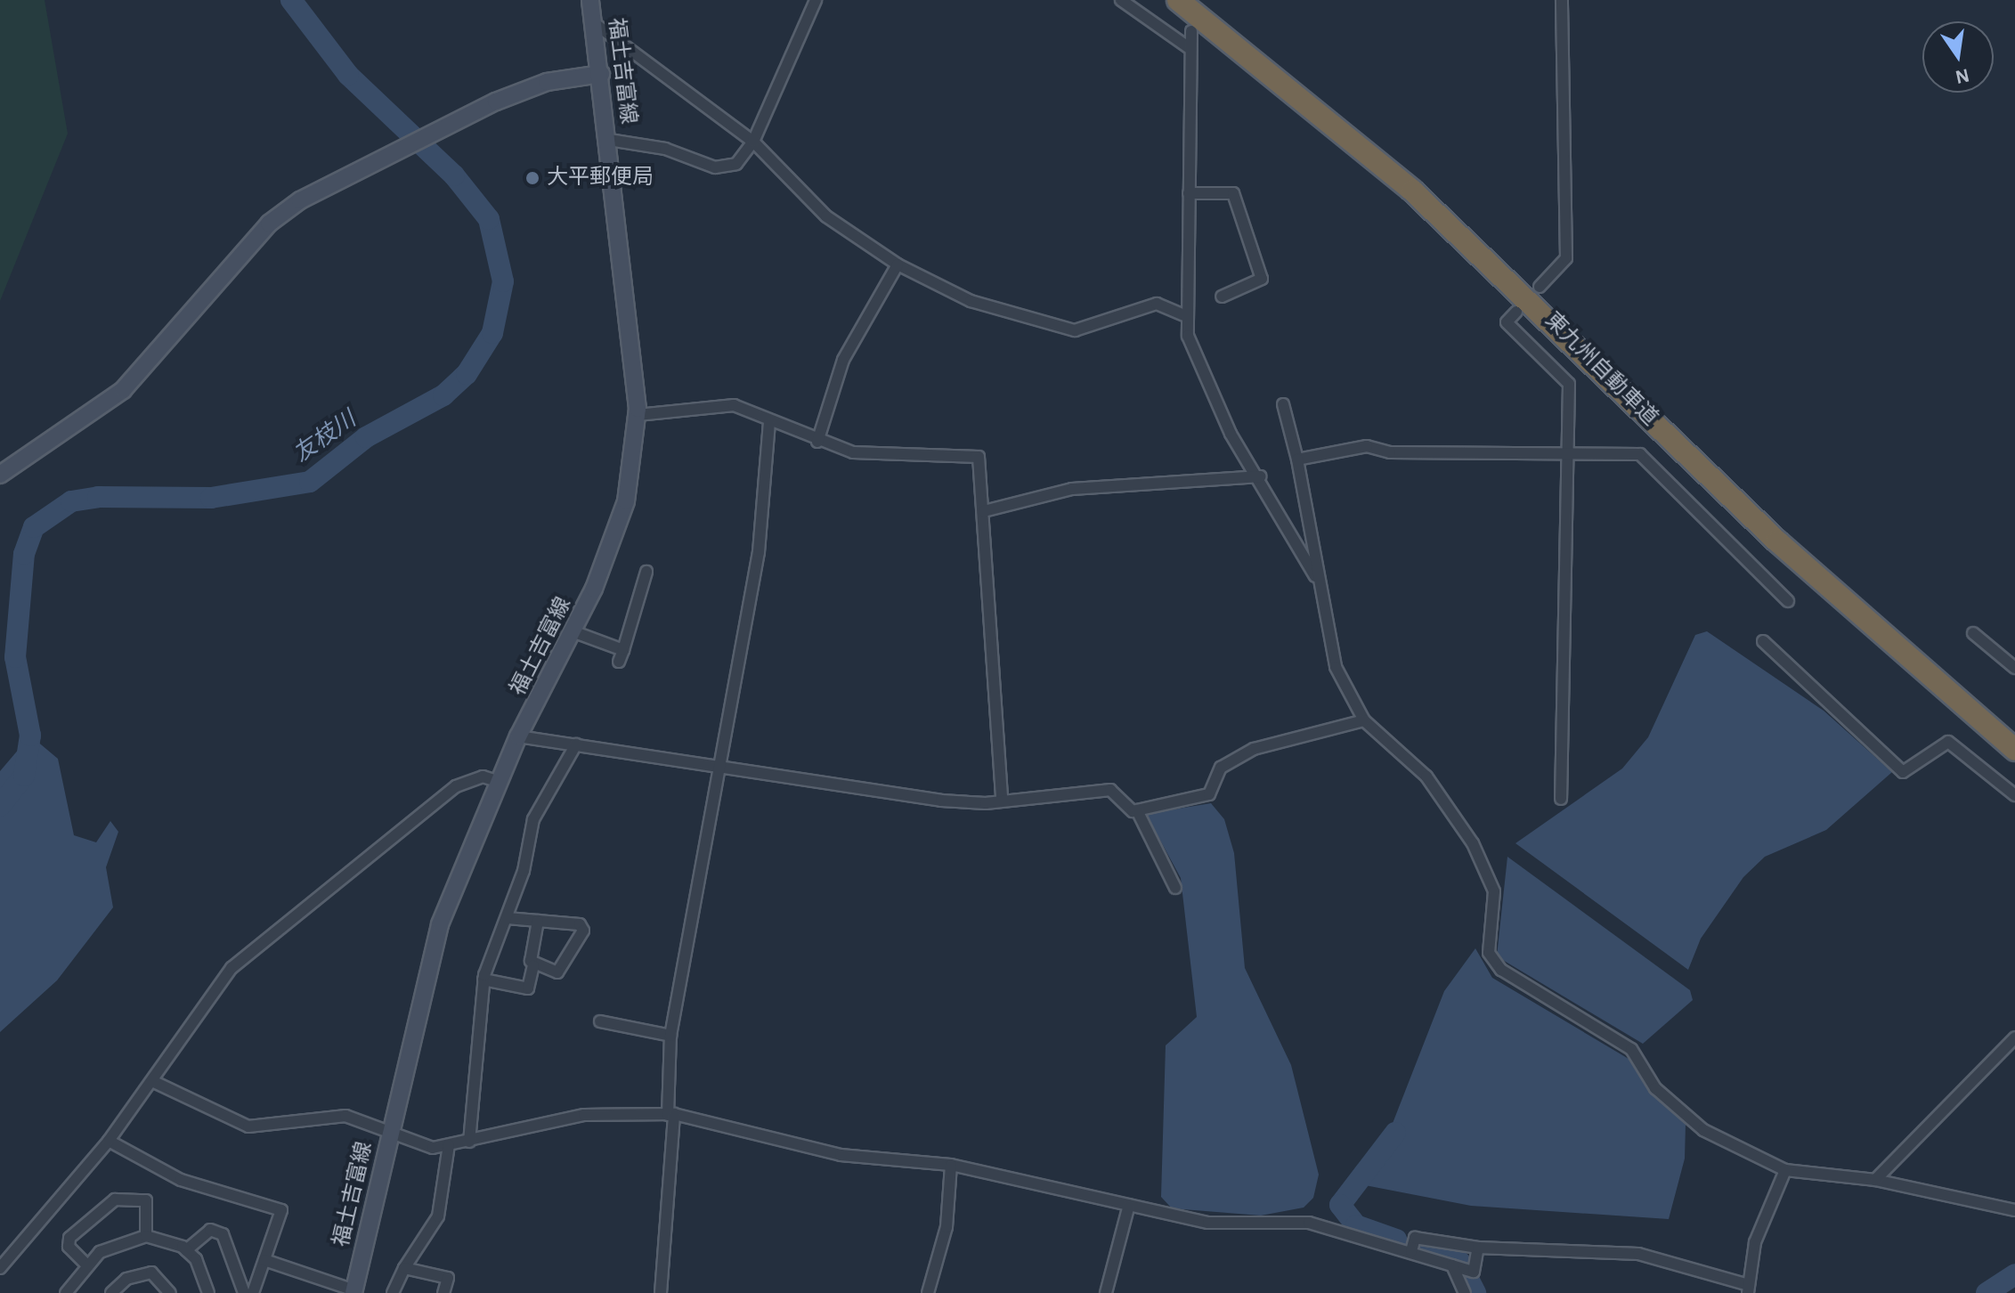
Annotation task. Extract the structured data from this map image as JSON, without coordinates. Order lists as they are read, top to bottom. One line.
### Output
{"streets":{"highway":["東九州自動車道"],"main road":["福土吉富線"]},"water":["友枝川"],"places":["大平郵便局"],"north":"bottom"}
